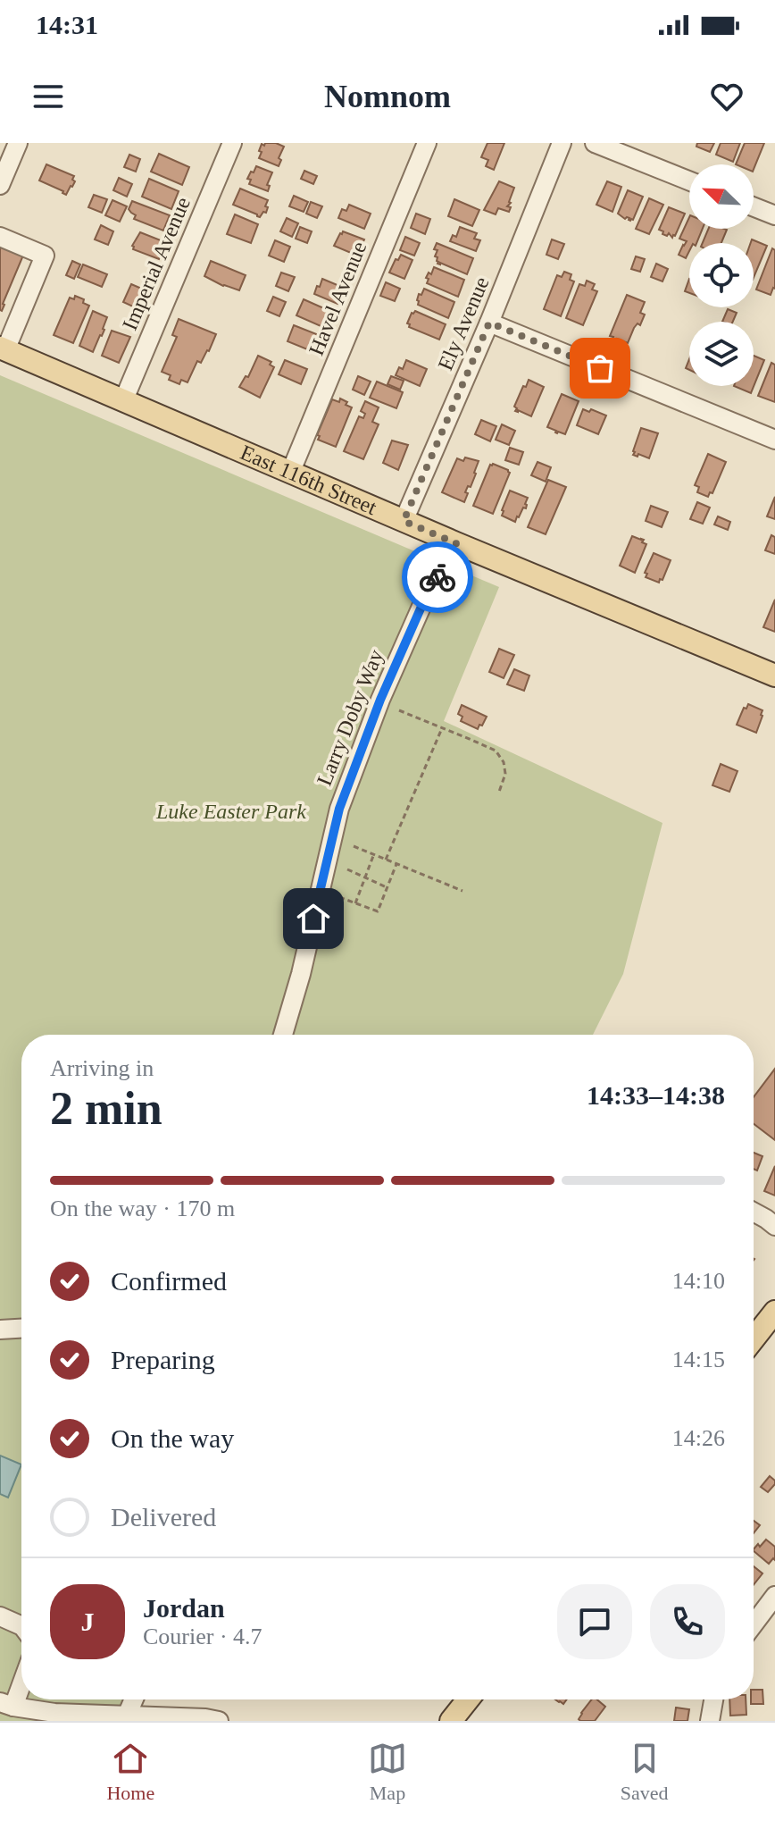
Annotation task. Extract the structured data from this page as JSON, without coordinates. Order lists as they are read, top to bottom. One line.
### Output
{"streets":{"main road":["East 116th Street"],"street":["Imperial Avenue","Havel Avenue","Ely Avenue","Larry Doby Way"]},"crossings":[["Imperial Avenue","East 116th Street"],["Havel Avenue","East 116th Street"],["Ely Avenue","East 116th Street"],["East 116th Street","Larry Doby Way"]],"parks":["Luke Easter Park"],"north":"top left","page":{"status":"14:31","header":"Nomnom","heading":["2 min","Arriving in","14:33–14:38"],"panel":["Jordan","Courier · 4.7"],"bar":"On the way · 170 m","list":[["Confirmed","14:10"],["Preparing","14:15"],["On the way","14:26"],"Delivered"],"round":"J","tabs":["Home","Map","Saved"]}}
